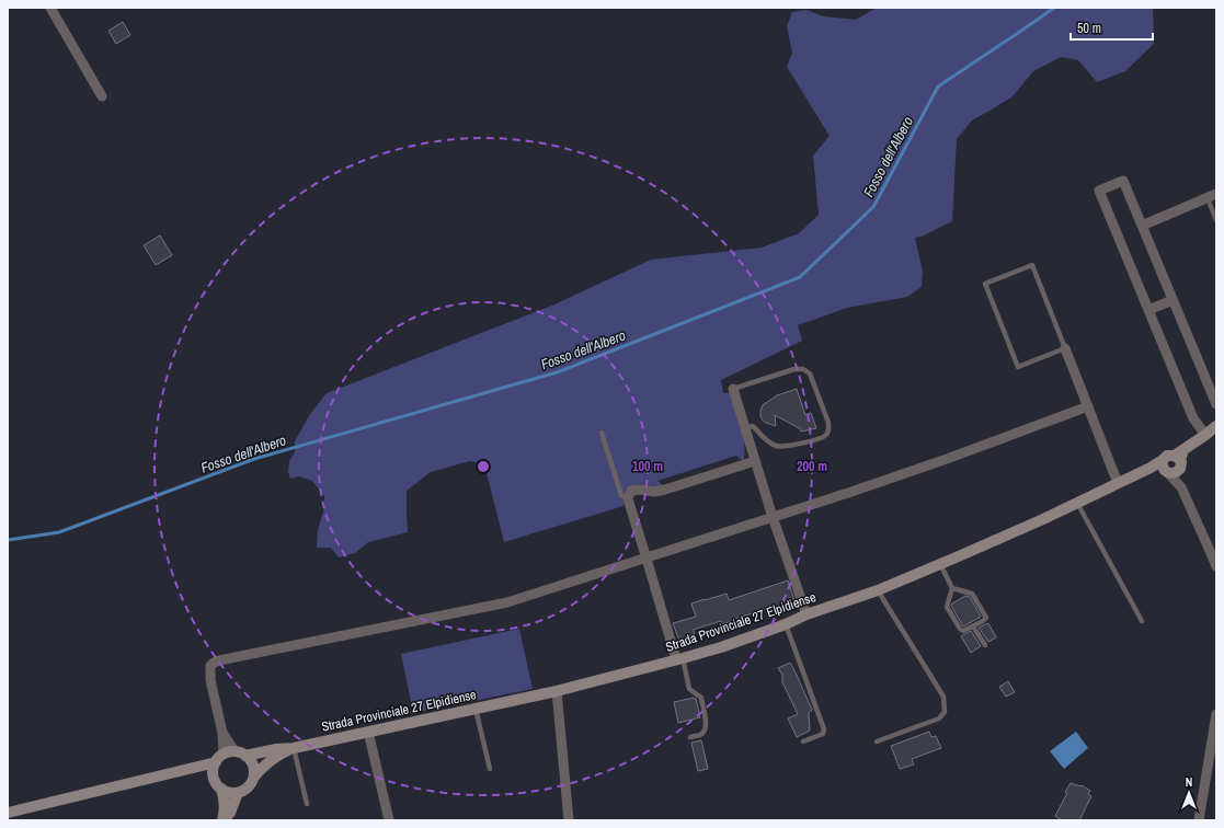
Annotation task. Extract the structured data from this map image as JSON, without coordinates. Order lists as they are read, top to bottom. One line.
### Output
{"streets":{"main road":["Strada Provinciale 27 Elpidiense"]},"water":["Fosso dell'Albero"],"scale_bar":"50 m","north":"top","rings":["100 m","200 m"]}
